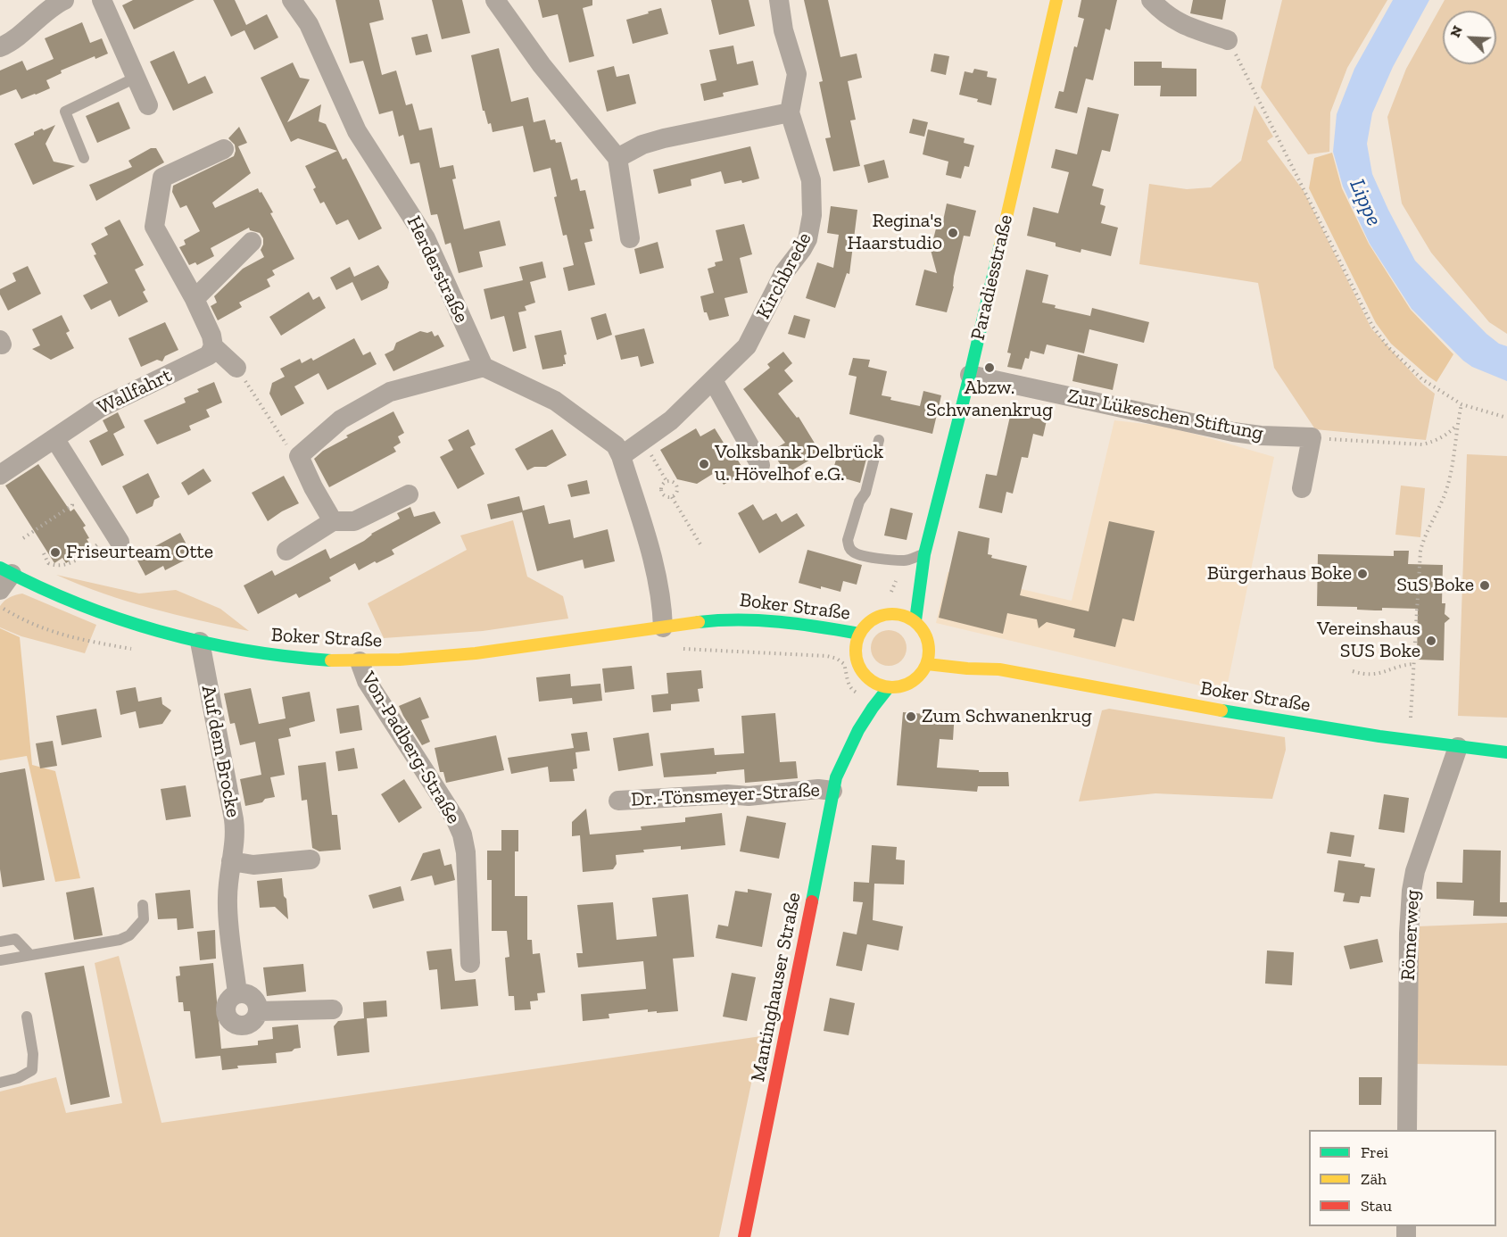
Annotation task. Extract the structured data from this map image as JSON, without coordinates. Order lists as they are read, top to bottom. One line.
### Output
{"streets":{"main road":["Paradiesstraße","Boker Straße","Mantinghauser Straße"],"street":["Herderstraße","Kirchbrede","Wallfahrt","Zur Lükeschen Stiftung","Von-Padberg-Straße","Auf dem Brocke","Dr.-Tönsmeyer-Straße","Römerweg"]},"crossings":[["Paradiesstraße","Zur Lükeschen Stiftung"],["Paradiesstraße","Boker Straße"],["Paradiesstraße","Mantinghauser Straße"],["Boker Straße","Von-Padberg-Straße"],["Boker Straße","Auf dem Brocke"],["Boker Straße","Römerweg"],["Boker Straße","Mantinghauser Straße"],["Dr.-Tönsmeyer-Straße","Mantinghauser Straße"]],"water":["Lippe"],"places":["Regina's Haarstudio","Abzw. Schwanenkrug","Volksbank Delbrück u. Hövelhof e.G.","Friseurteam Otte","Bürgerhaus Boke","SuS Boke","Vereinshaus SUS Boke","Zum Schwanenkrug"],"legend":["Frei","Zäh","Stau"],"north":"top left"}
